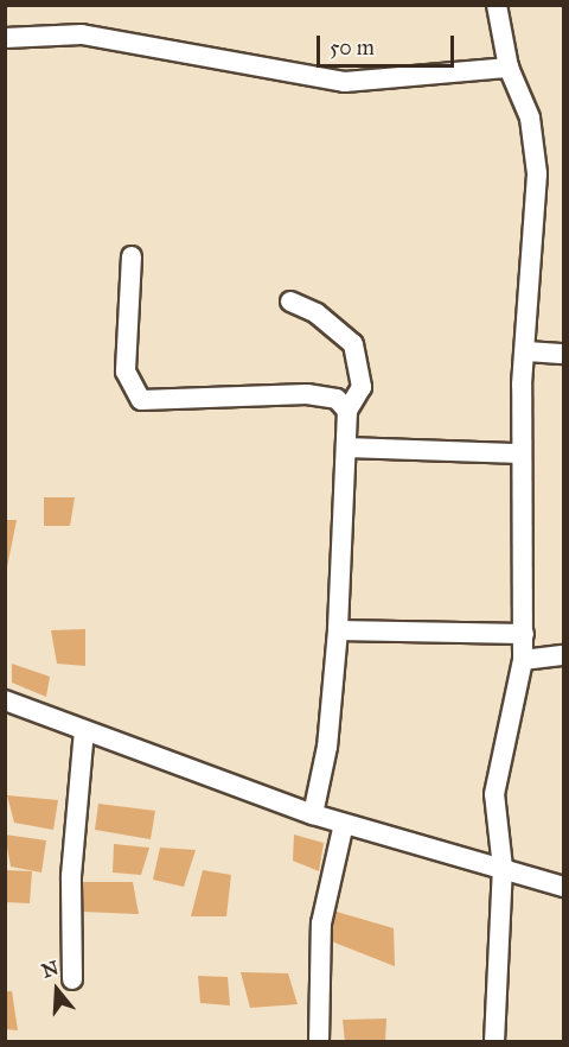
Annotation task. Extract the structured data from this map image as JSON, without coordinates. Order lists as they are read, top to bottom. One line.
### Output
{"scale_bar":"50 m","north":"top"}
